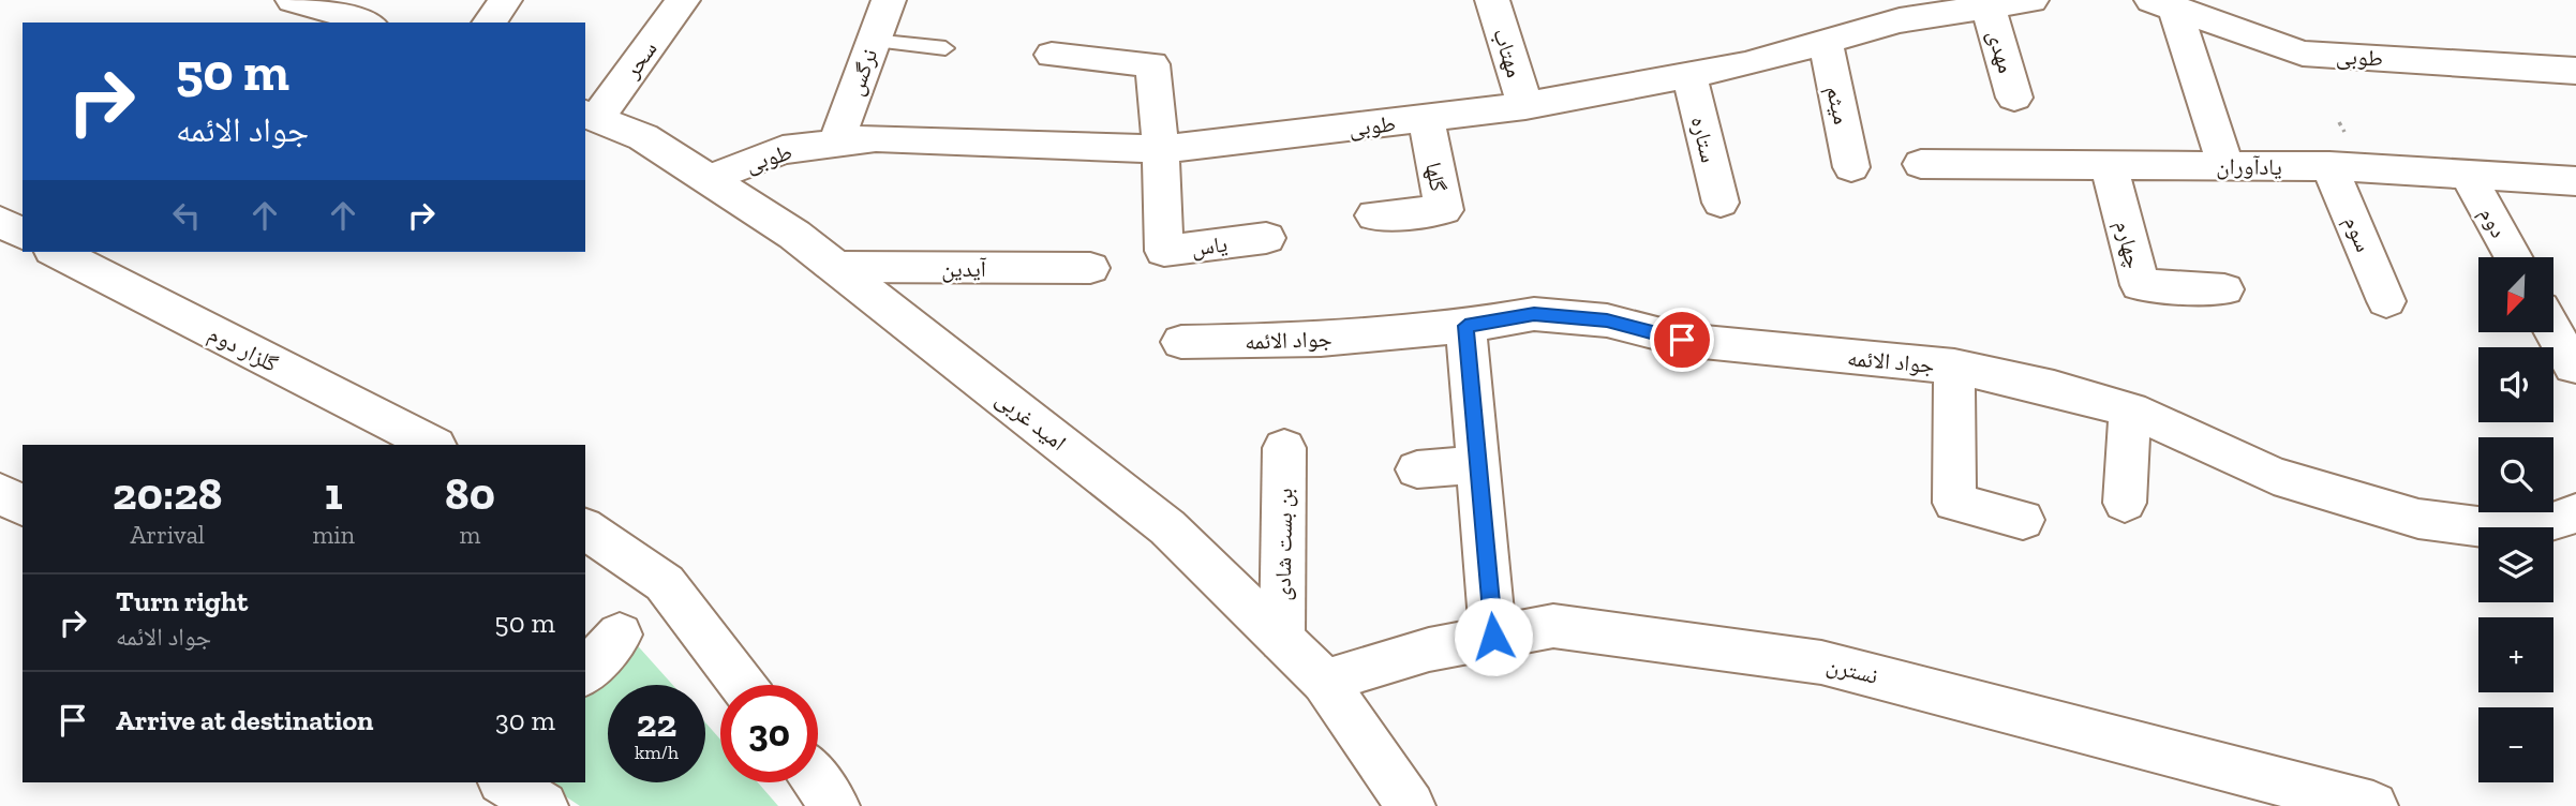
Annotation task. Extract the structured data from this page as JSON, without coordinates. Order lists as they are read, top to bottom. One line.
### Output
{"streets":{"street":["مهدی","مهتاب","طوبی","سحر","نرگس","میثم","ستاره","یادآوران","گلها","دوم","سوم","چهارم","یاس","آیدین","جواد الائمه","گلزار دوم","امید غربی","بن بست شادی","نسترن"]},"crossings":[["مهدی","طوبی"],["مهتاب","طوبی"],["طوبی","نرگس"],["طوبی","میثم"],["طوبی","ستاره"],["طوبی","گلها"],["طوبی","یاس"],["طوبی","امید غربی"],["سحر","امید غربی"],["یادآوران","دوم"],["یادآوران","سوم"],["یادآوران","چهارم"],["آیدین","امید غربی"],["امید غربی","بن بست شادی"],["امید غربی","نسترن"]],"north":"bottom left","page":{"turn":["50 m","جواد الائمه"],"map_buttons":["+","−"],"eta":["20:28","Arrival","1","min","80","m"],"list":[{"name":"Turn right","note":"جواد الائمه","value":"50 m"},{"name":"Arrive at destination","value":"30 m"}],"speed":"22 km/h","limit":"30"}}
